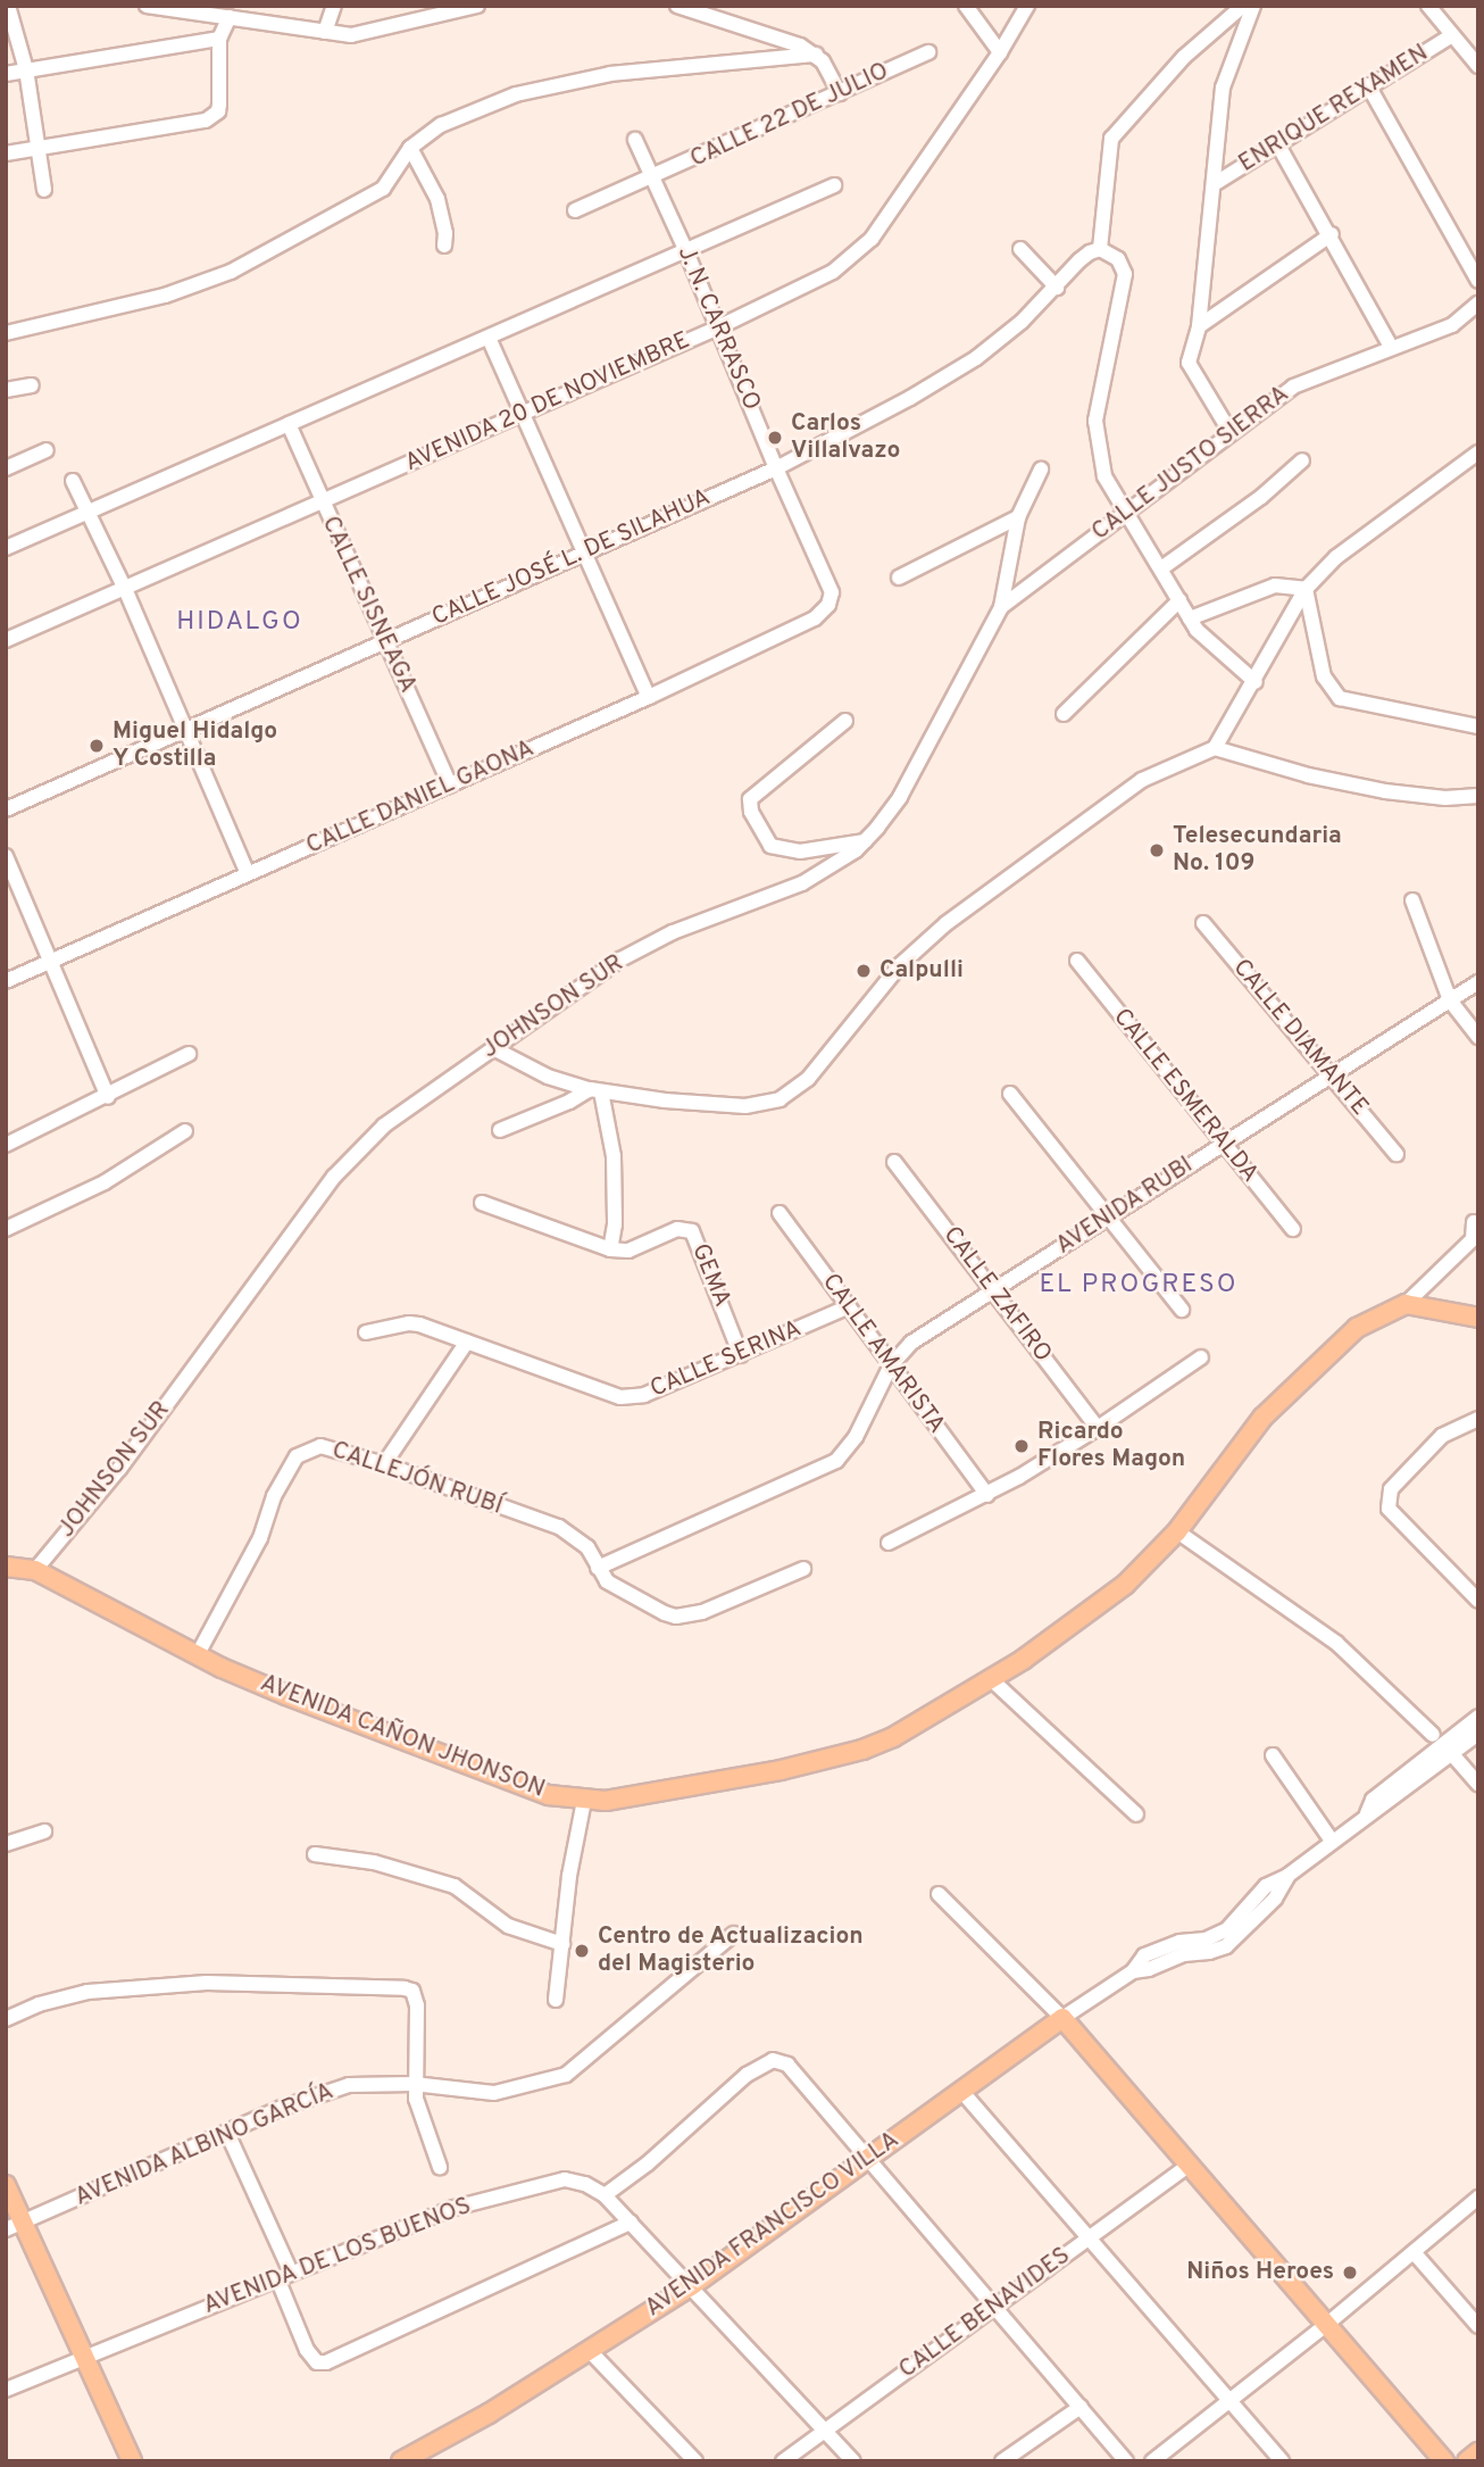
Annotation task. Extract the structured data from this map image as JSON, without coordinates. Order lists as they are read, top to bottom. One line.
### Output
{"streets":{"main road":["AVENIDA CAÑON JHONSON","AVENIDA FRANCISCO VILLA"],"street":["ENRIQUE REXAMEN","CALLE 22 DE JULIO","J. N. CARRASCO","AVENIDA 20 DE NOVIEMBRE","CALLE JUSTO SIERRA","CALLE JOSÉ L. DE SILAHUA","CALLE SISNEAGA","CALLE DANIEL GAONA","JOHNSON SUR","CALLE DIAMANTE","CALLE ESMERALDA","AVENIDA RUBI","GEMA","CALLE ZAFIRO","CALLE AMARISTA","CALLE SERINA","CALLEJÓN RUBÍ","AVENIDA ALBINO GARCÍA","AVENIDA DE LOS BUENOS","CALLE BENAVIDES"]},"crossings":[["CALLE 22 DE JULIO","J. N. CARRASCO"],["J. N. CARRASCO","AVENIDA 20 DE NOVIEMBRE"],["J. N. CARRASCO","CALLE JOSÉ L. DE SILAHUA"],["J. N. CARRASCO","CALLE DANIEL GAONA"],["AVENIDA 20 DE NOVIEMBRE","CALLE SISNEAGA"],["CALLE JUSTO SIERRA","JOHNSON SUR"],["CALLE JOSÉ L. DE SILAHUA","CALLE SISNEAGA"],["CALLE SISNEAGA","CALLE DANIEL GAONA"],["JOHNSON SUR","AVENIDA CAÑON JHONSON"],["CALLE DIAMANTE","AVENIDA RUBI"],["CALLE ESMERALDA","AVENIDA RUBI"],["AVENIDA RUBI","CALLE ZAFIRO"],["AVENIDA RUBI","CALLE AMARISTA"],["AVENIDA RUBI","CALLEJÓN RUBÍ"],["GEMA","CALLE SERINA"],["CALLE AMARISTA","CALLE SERINA"],["CALLEJÓN RUBÍ","AVENIDA CAÑON JHONSON"]],"districts":["HIDALGO","EL PROGRESO"],"places":["Carlos Villalvazo","Miguel Hidalgo Y Costilla","Telesecundaria No. 109","Calpulli","Ricardo Flores Magon","Centro de Actualizacion del Magisterio","Niños Heroes"]}
